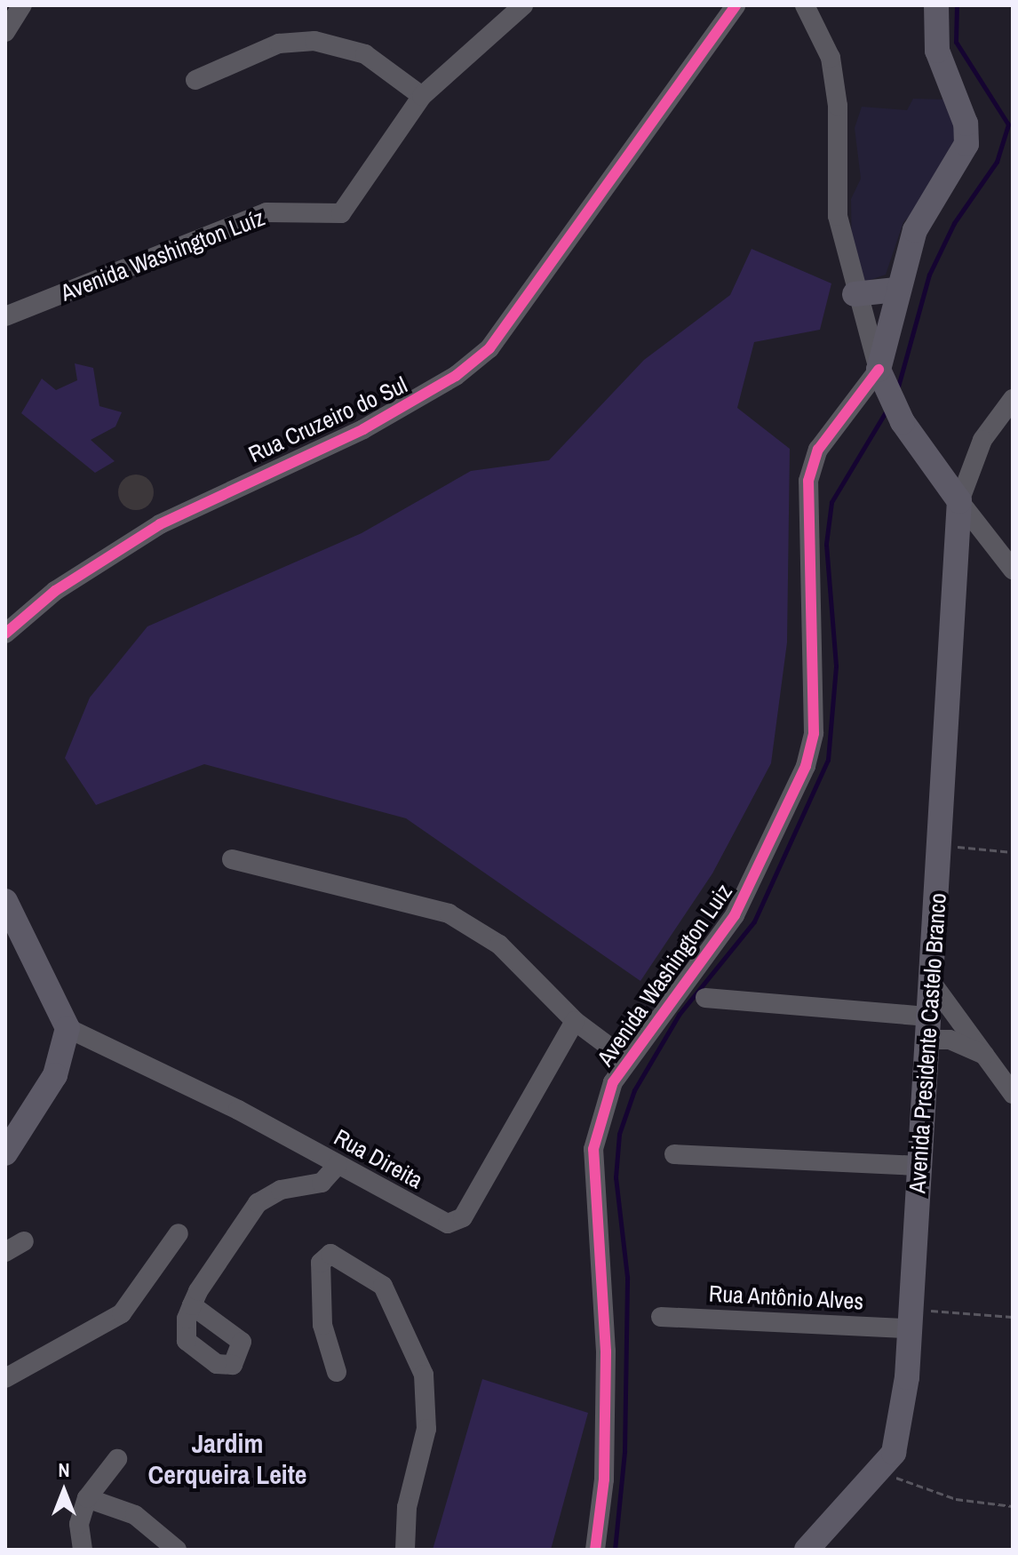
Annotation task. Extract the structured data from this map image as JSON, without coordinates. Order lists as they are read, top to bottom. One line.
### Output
{"streets":{"main road":["Avenida Presidente Castelo Branco"],"street":["Avenida Washington Luíz","Rua Cruzeiro do Sul","Avenida Washington Luiz","Rua Direita","Rua Antônio Alves"]},"crossings":[["Avenida Presidente Castelo Branco","Rua Antônio Alves"]],"districts":["Jardim Cerqueira Leite"],"north":"top"}
